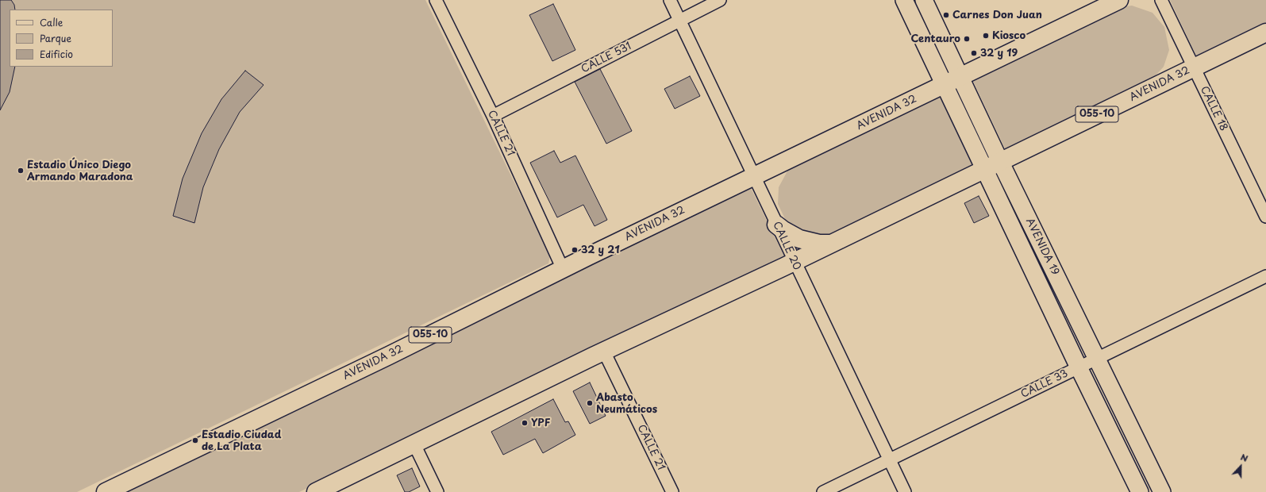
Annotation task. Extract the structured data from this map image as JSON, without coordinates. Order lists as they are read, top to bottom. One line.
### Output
{"streets":{"highway":["AVENIDA 32","055-10"],"main road":["AVENIDA 19"],"street":["CALLE 531","CALLE 18","CALLE 21","CALLE 20","CALLE 33"]},"crossings":[["CALLE 531","CALLE 21"],["CALLE 531","CALLE 20"],["AVENIDA 32","CALLE 18"],["AVENIDA 32","CALLE 21"],["AVENIDA 32","CALLE 20"],["AVENIDA 32","AVENIDA 19"],["CALLE 20","CALLE 33"],["AVENIDA 19","CALLE 33"]],"places":["Carnes Don Juan","Kiosco","Centauro","32 y 19","Estadio Único Diego Armando Maradona","32 y 21","Abasto Neumáticos","YPF","Estadio Ciudad de La Plata"],"legend":["Calle","Parque","Edificio"],"north":"top"}
